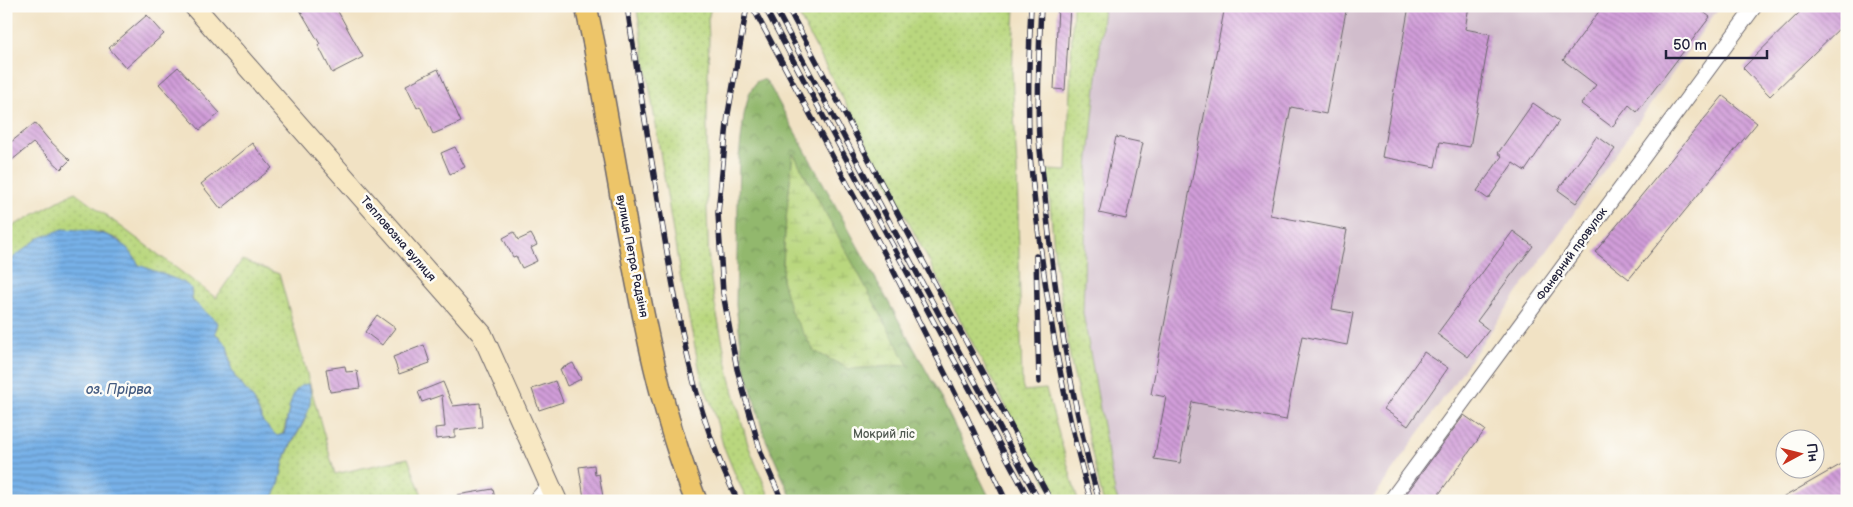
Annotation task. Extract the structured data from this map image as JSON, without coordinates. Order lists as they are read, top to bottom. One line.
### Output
{"streets":{"main road":["вулиця Петра Радзіня"],"street":["Тепловозна вулиця","Фанерний провулок"]},"water":["оз. Прірва"],"parks":["Мокрий ліс"],"scale_bar":"50 m","north":"right"}
